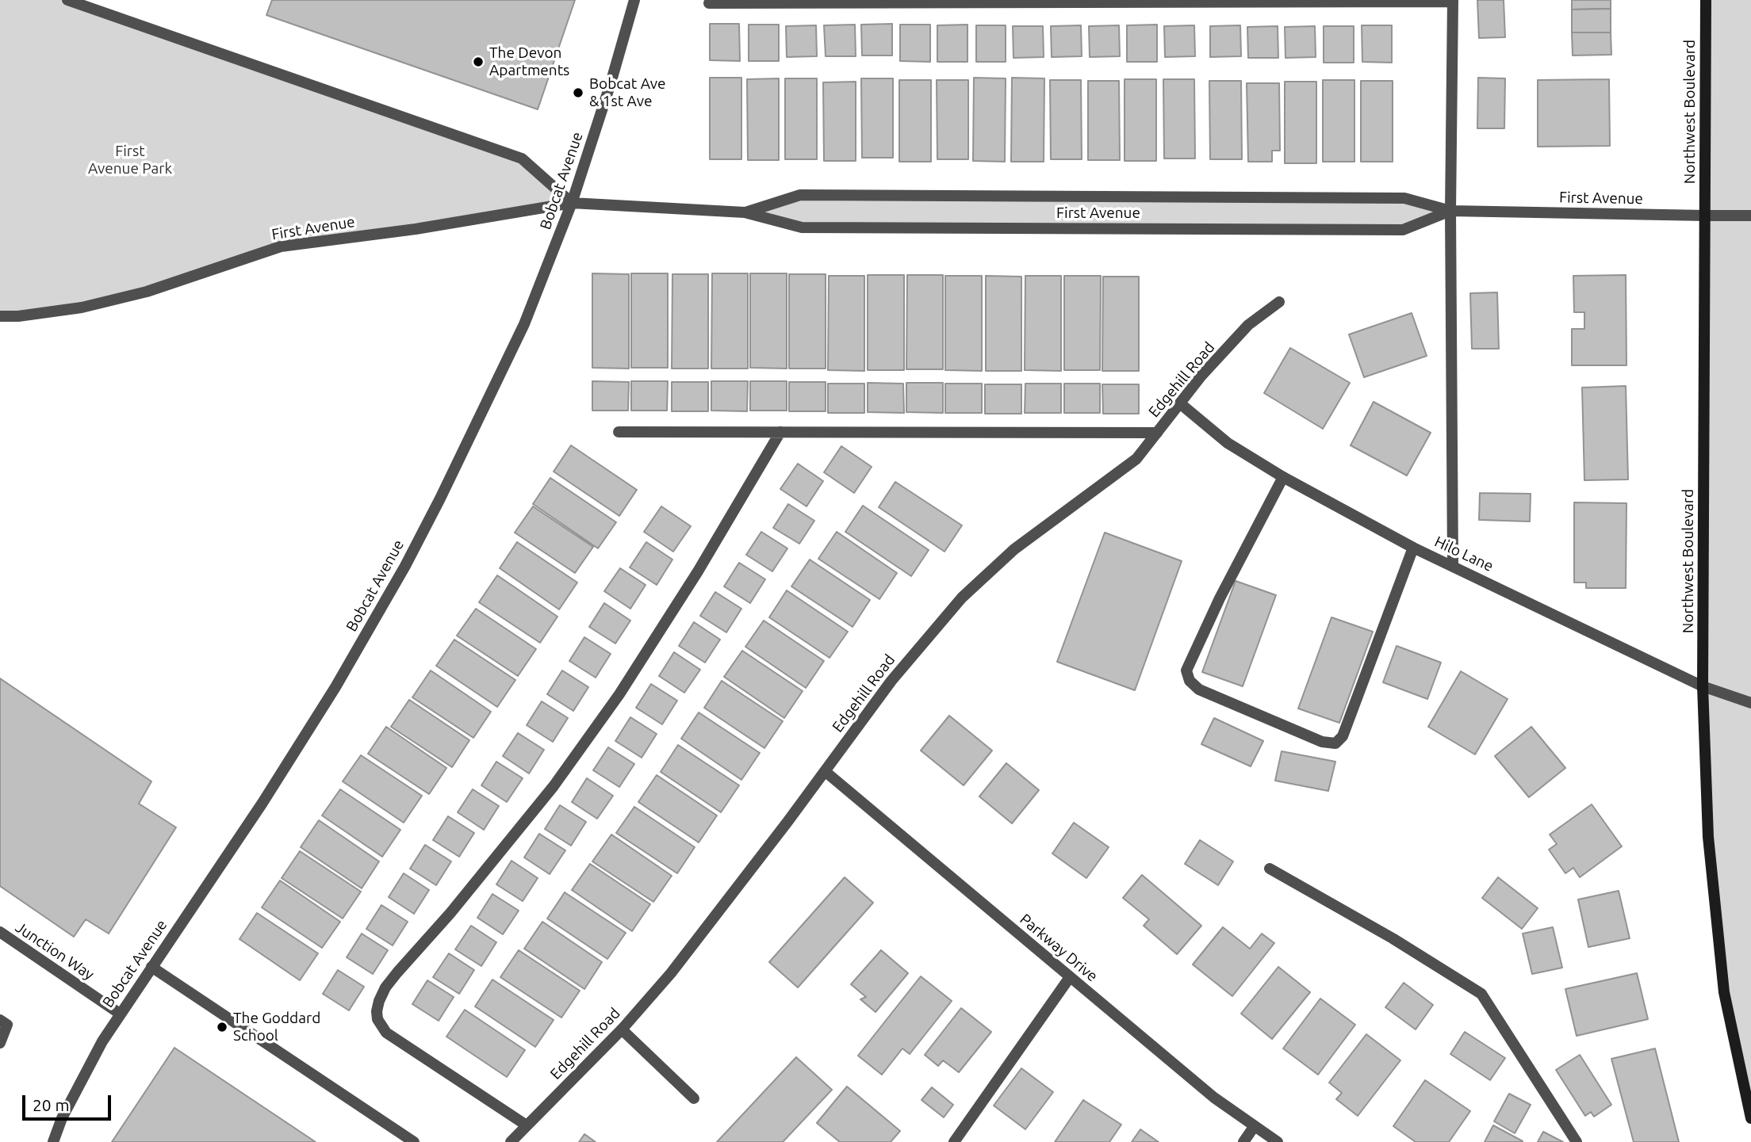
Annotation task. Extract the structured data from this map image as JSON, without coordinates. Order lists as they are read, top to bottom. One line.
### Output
{"streets":{"main road":["Northwest Boulevard"],"street":["Bobcat Avenue","First Avenue","Edgehill Road","Hilo Lane","Parkway Drive","Junction Way"]},"crossings":[["Northwest Boulevard","First Avenue"],["Northwest Boulevard","Hilo Lane"],["Bobcat Avenue","First Avenue"],["Bobcat Avenue","Junction Way"],["Edgehill Road","Hilo Lane"],["Edgehill Road","Parkway Drive"]],"parks":["First Avenue Park"],"places":["The Devon Apartments","Bobcat Ave & 1st Ave","The Goddard School"],"scale_bar":"20 m"}
